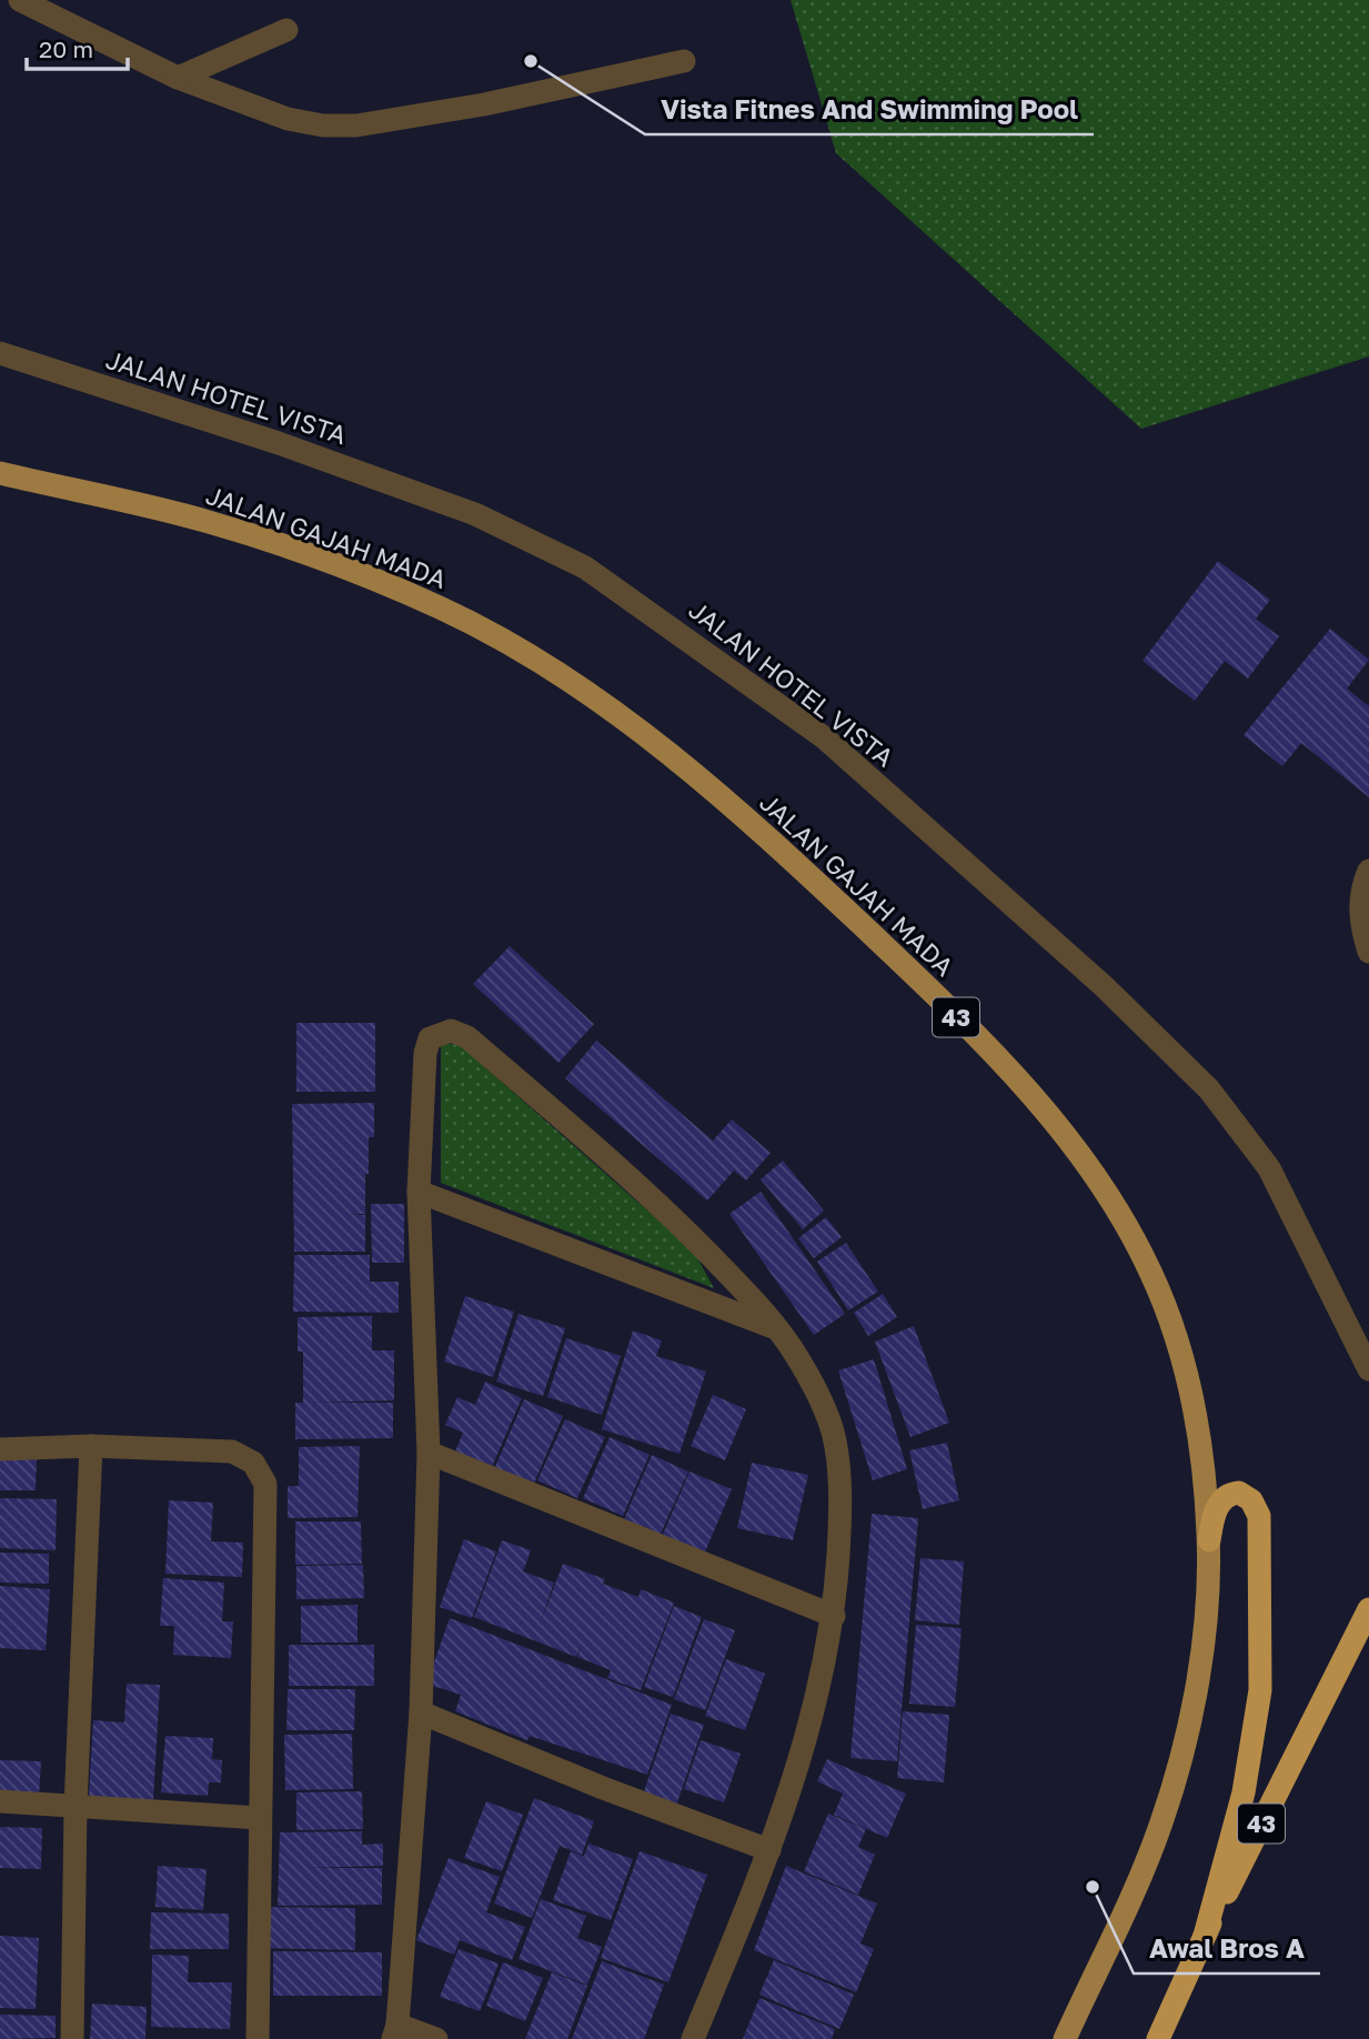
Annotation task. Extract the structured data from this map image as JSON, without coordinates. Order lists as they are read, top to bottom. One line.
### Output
{"streets":{"highway":["43"],"main road":["JALAN GAJAH MADA"],"street":["JALAN HOTEL VISTA"]},"places":["Vista Fitnes And Swimming Pool","Awal Bros A"],"scale_bar":"20 m"}
